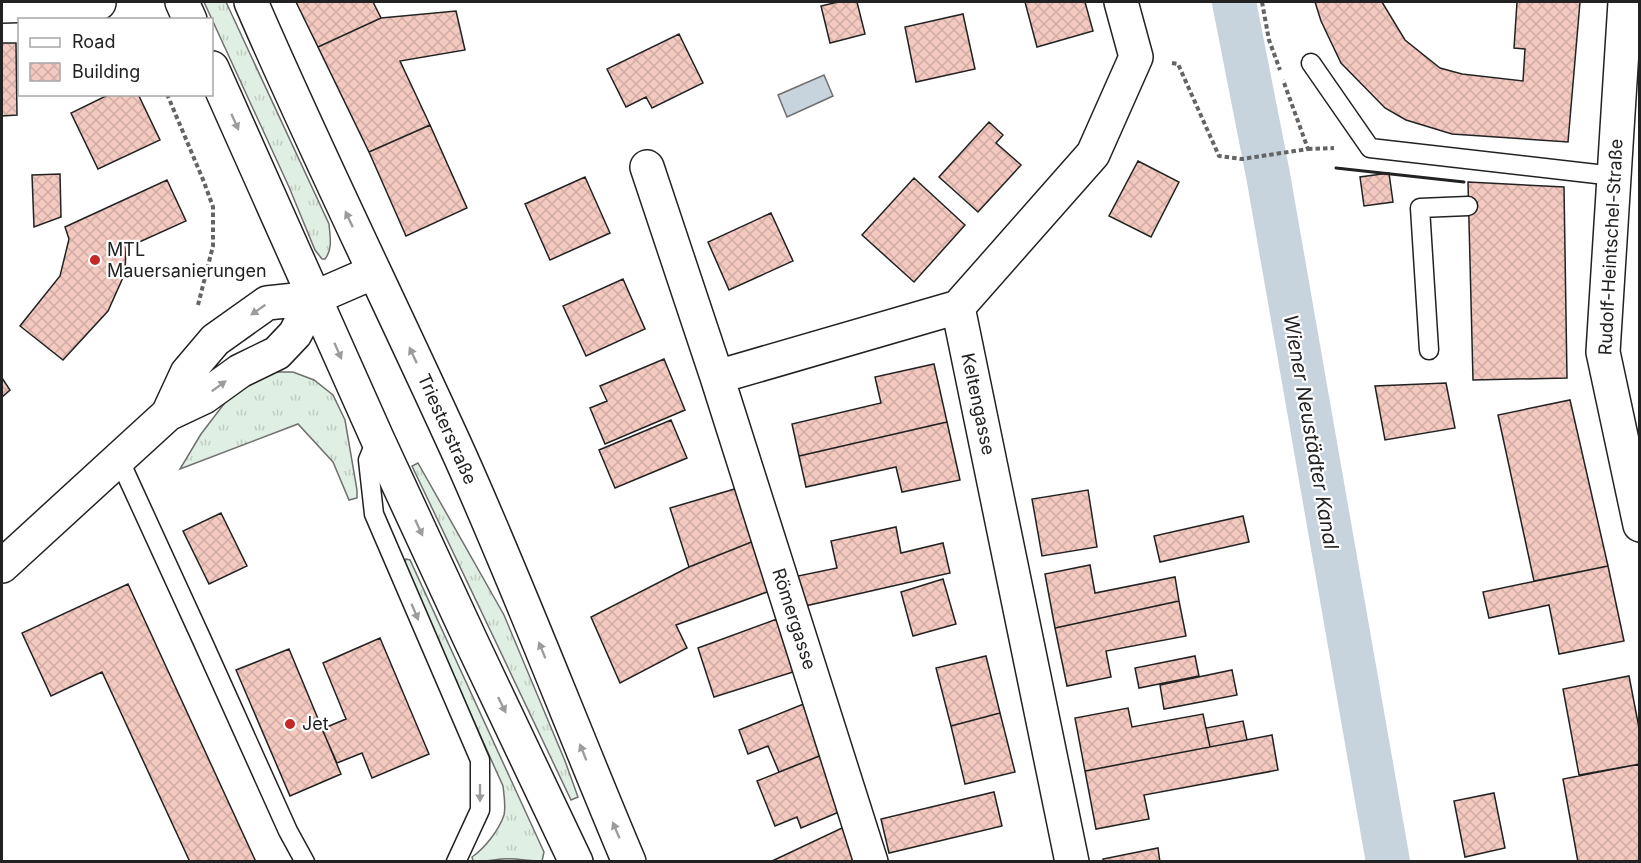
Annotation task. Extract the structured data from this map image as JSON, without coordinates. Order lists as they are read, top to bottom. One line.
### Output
{"streets":{"street":["Rudolf-Heintschel-Straße","Keltengasse","Triesterstraße","Römergasse"]},"water":["Wiener Neustädter Kanal"],"places":["MTL Mauersanierungen","Jet"],"legend":["Road","Building"]}
